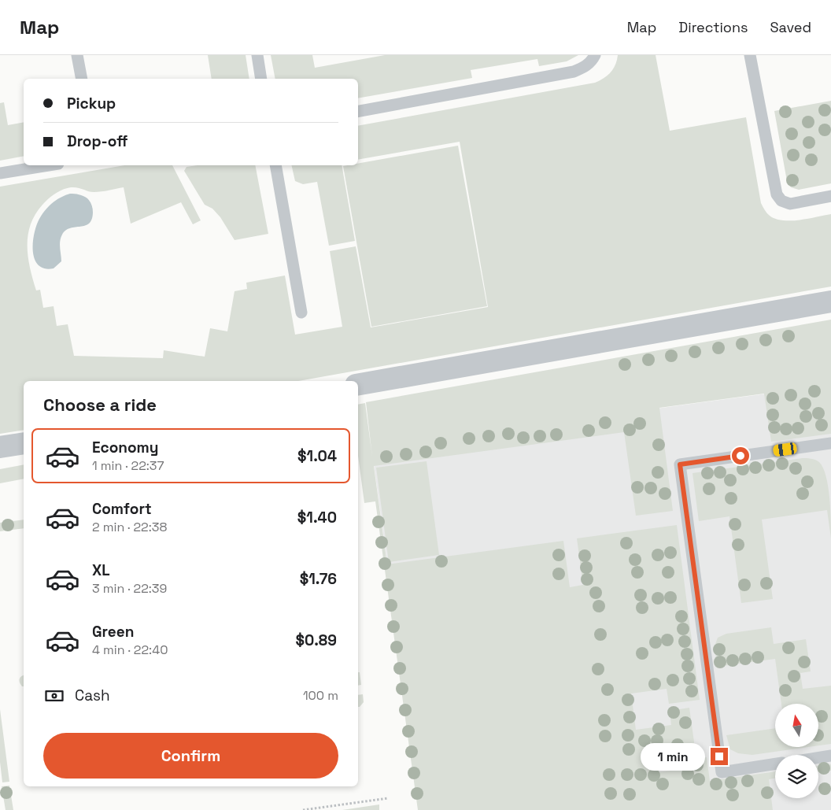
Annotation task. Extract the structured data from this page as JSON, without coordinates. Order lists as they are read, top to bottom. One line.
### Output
{"north":"top","page":{"header":"Map","nav":["Map","Directions","Saved"],"banner":["Pickup","Drop-off"],"heading":"Choose a ride","list":[{"name":"Economy","note":"1 min · 22:37","value":"$1.04"},{"name":"Comfort","note":"2 min · 22:38","value":"$1.40"},{"name":"XL","note":"3 min · 22:39","value":"$1.76"},{"name":"Green","note":"4 min · 22:40","value":"$0.89"}],"pay":["Cash","100 m"],"buttons":"Confirm","bubble":"1 min"}}
